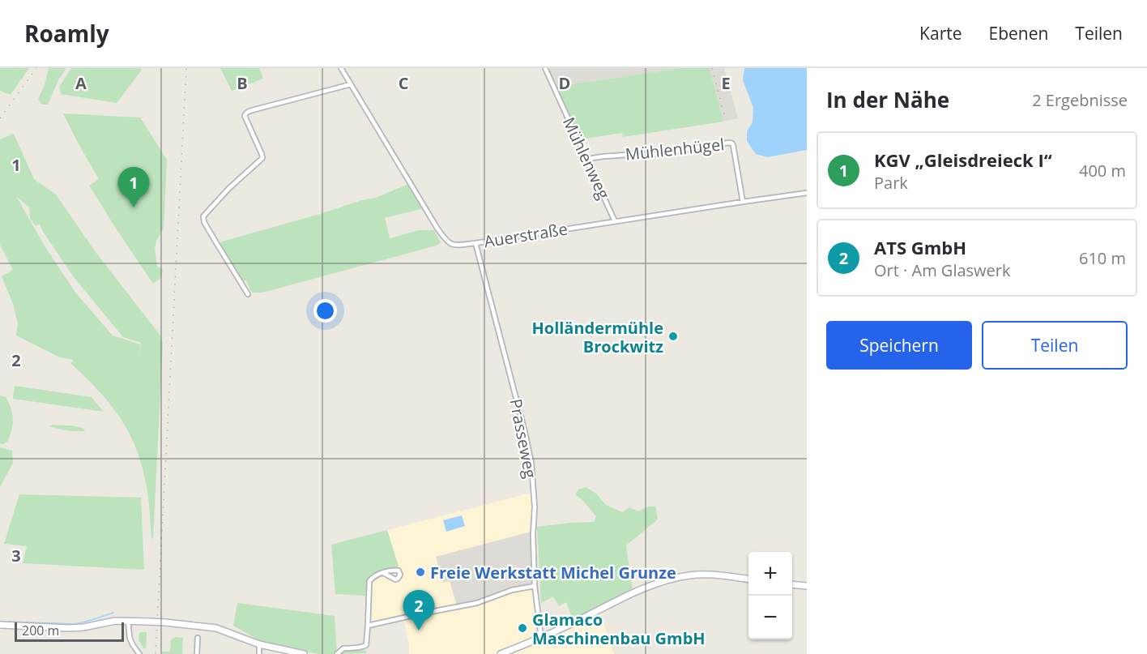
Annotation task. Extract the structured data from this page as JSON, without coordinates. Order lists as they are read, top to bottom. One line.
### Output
{"streets":{"street":["Mühlenhügel","Mühlenweg","Auerstraße","Prasseweg"]},"crossings":[["Mühlenhügel","Mühlenweg"],["Mühlenhügel","Auerstraße"],["Mühlenweg","Auerstraße"],["Auerstraße","Prasseweg"]],"places":["Holländermühle Brockwitz","Freie Werkstatt Michel Grunze","Glamaco Maschinenbau GmbH"],"scale_bar":"200 m","page":{"header":"Roamly","nav":["Karte","Ebenen","Teilen"],"heading":["In der Nähe","2 Ergebnisse"],"list":[{"mark":"1","name":"KGV „Gleisdreieck I“","note":"Park","value":"400 m"},{"mark":"2","name":"ATS GmbH","note":"Ort · Am Glaswerk","value":"610 m"}],"pins":["1","2"],"buttons":["Speichern","Teilen"],"map_buttons":["+","−"],"scale":"200 m"},"grid":{"columns":["A","B","C","D","E"],"rows":["1","2","3"]}}
